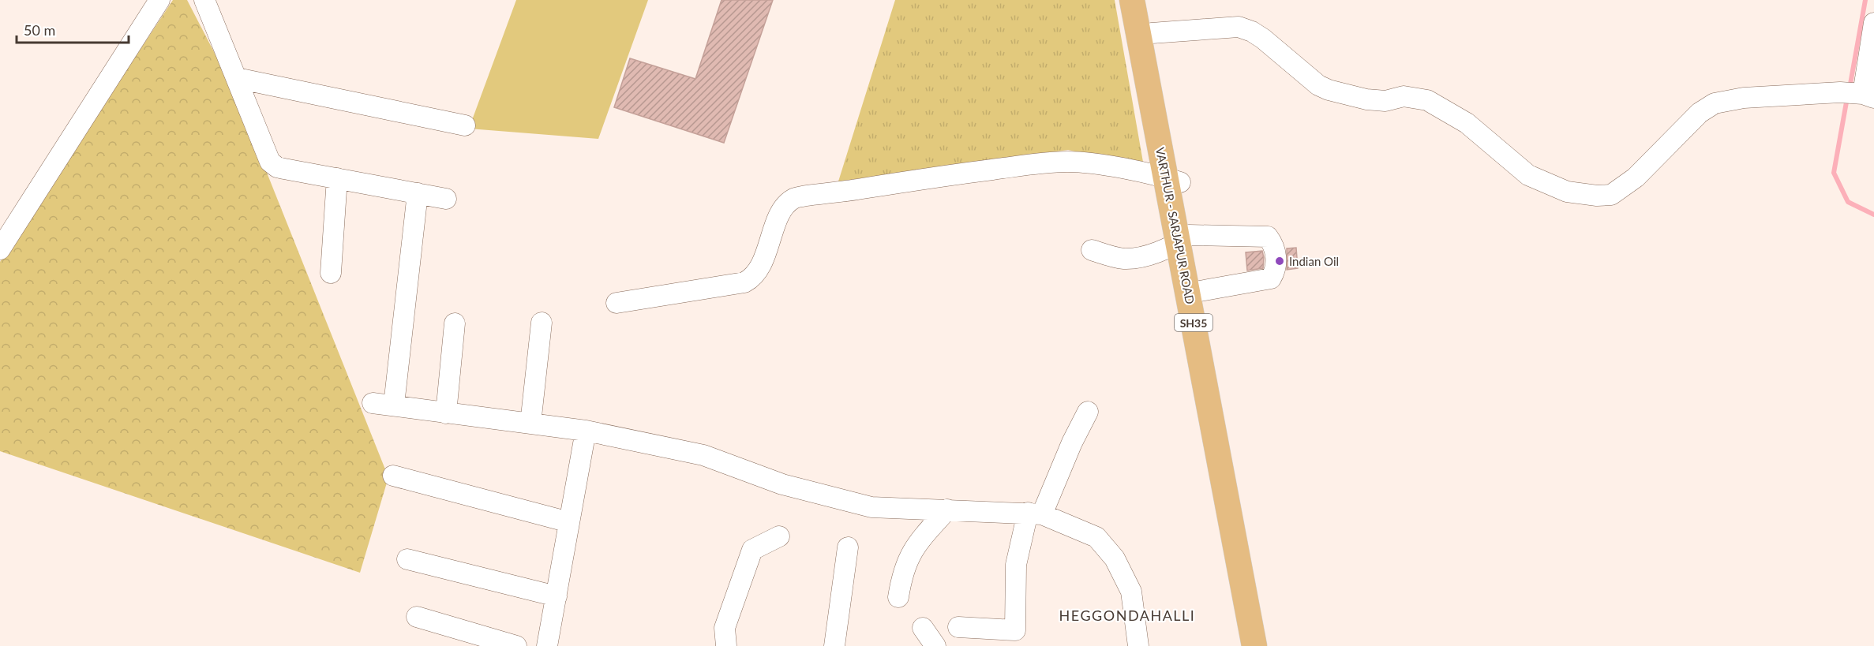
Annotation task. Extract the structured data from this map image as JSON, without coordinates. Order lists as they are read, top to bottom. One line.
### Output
{"streets":{"main road":["VARTHUR - SARJAPUR ROAD","SH35"]},"districts":["HEGGONDAHALLI"],"places":["Indian Oil"],"scale_bar":"50 m"}
